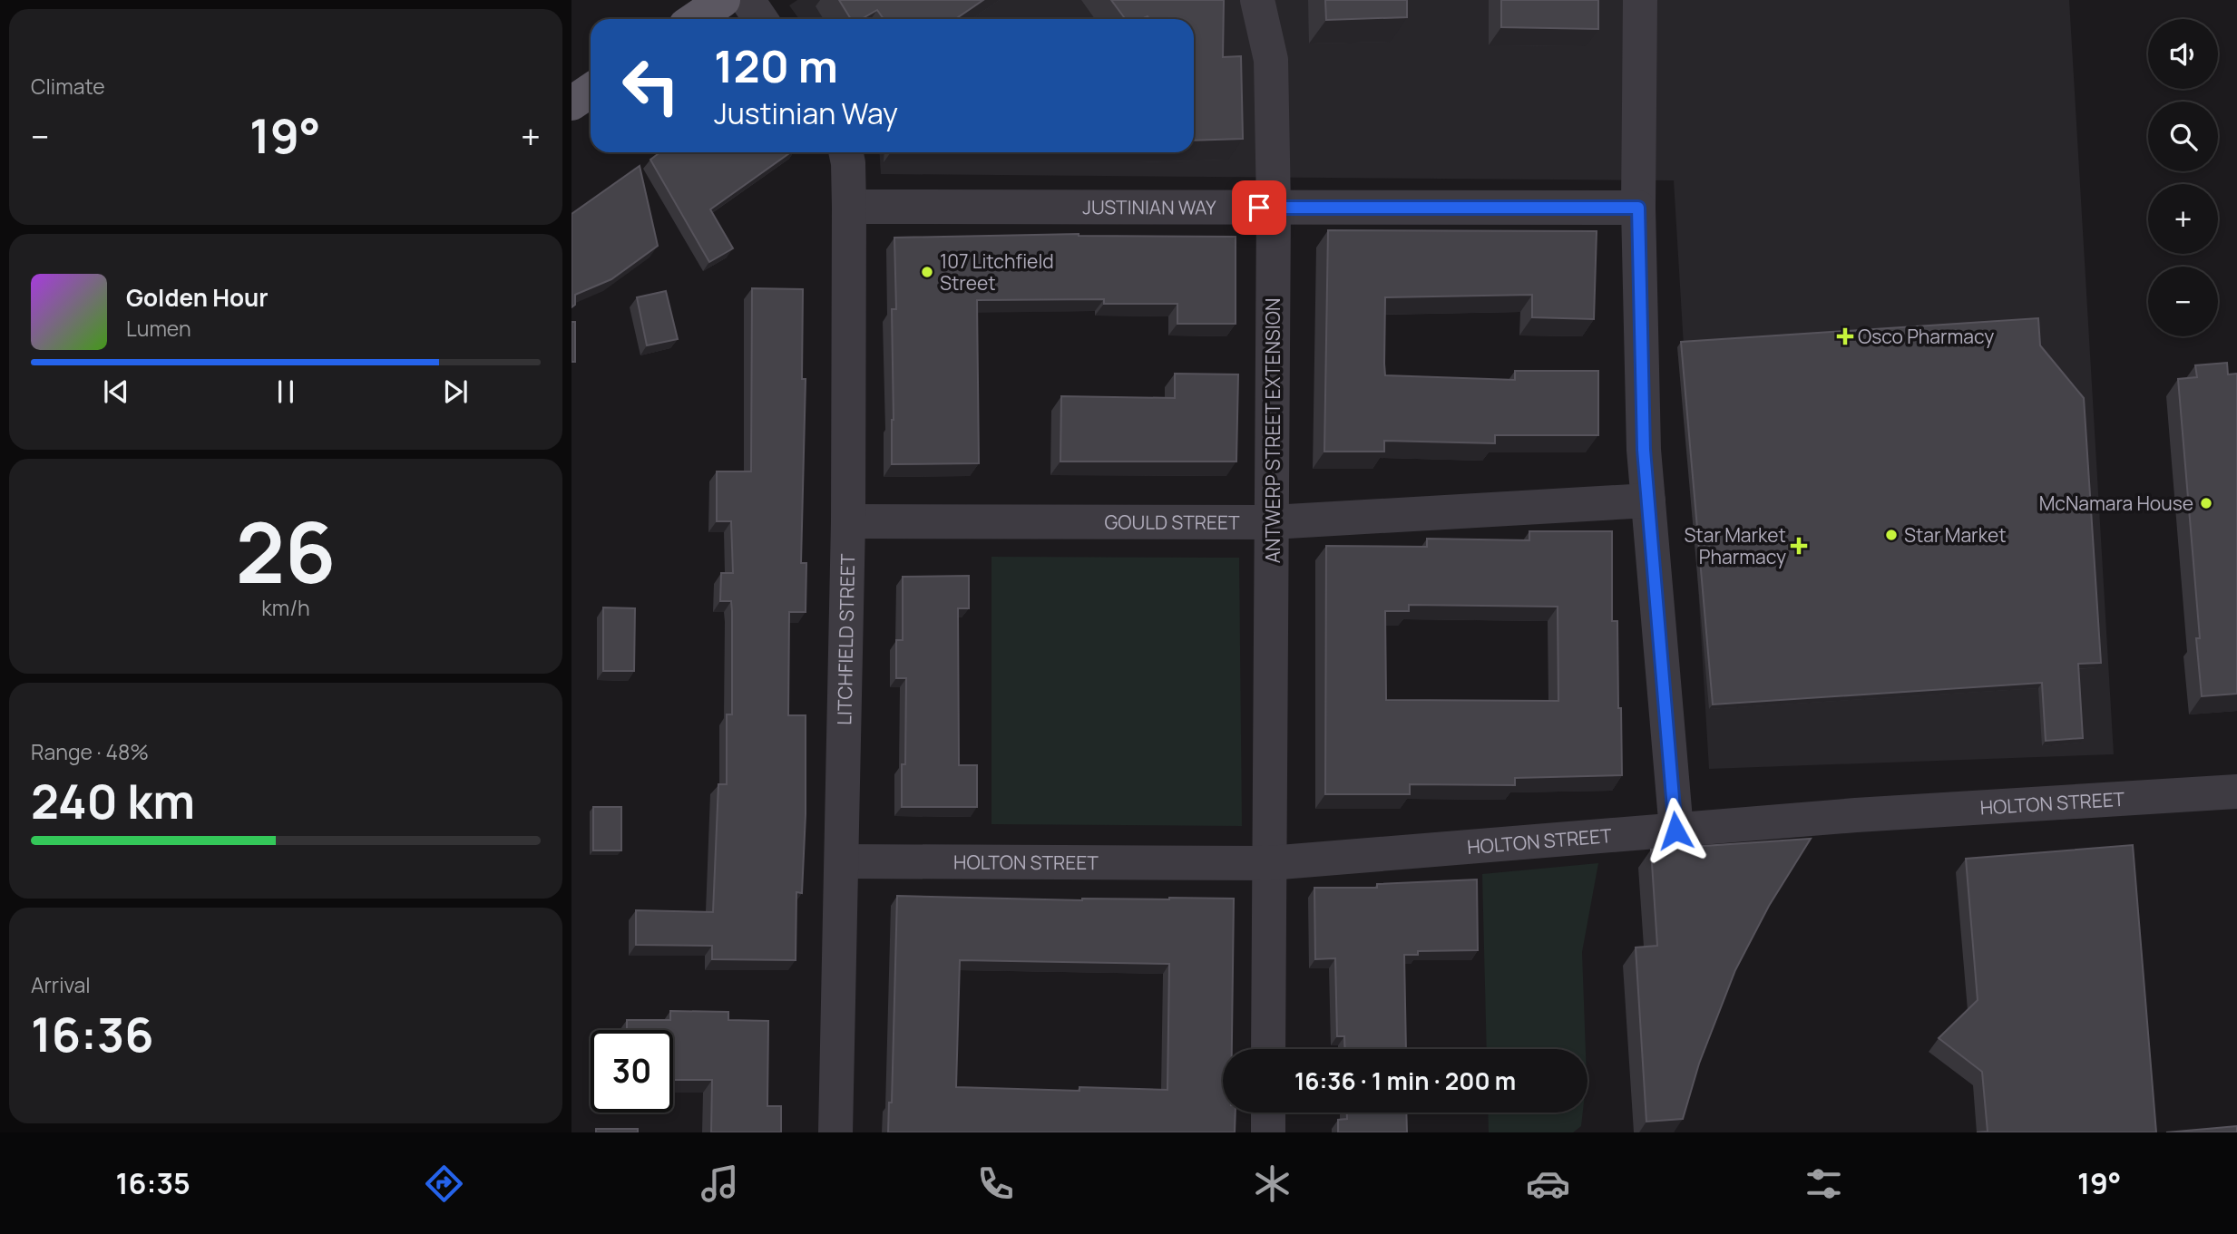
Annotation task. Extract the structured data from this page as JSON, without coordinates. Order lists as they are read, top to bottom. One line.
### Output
{"streets":{"street":["JUSTINIAN WAY","ANTWERP STREET EXTENSION","GOULD STREET","LITCHFIELD STREET","HOLTON STREET"]},"crossings":[["JUSTINIAN WAY","ANTWERP STREET EXTENSION"],["JUSTINIAN WAY","LITCHFIELD STREET"],["ANTWERP STREET EXTENSION","GOULD STREET"],["ANTWERP STREET EXTENSION","HOLTON STREET"],["GOULD STREET","LITCHFIELD STREET"],["LITCHFIELD STREET","HOLTON STREET"]],"places":{"other":["107 Litchfield Street","McNamara House","Star Market"],"health":["Osco Pharmacy","Star Market Pharmacy"]},"page":{"tile":["Climate",["26","km/h"],["Range · 48%","240 km"],["Arrival","16:36"]],"map_buttons":["+","−"],"turn":["120 m","Justinian Way"],"heat":["−","19°","+"],"song":["Golden Hour","Lumen"],"limit":"30","trip":"16:36 · 1 min · 200 m","tabs":["16:35","19°"]}}
